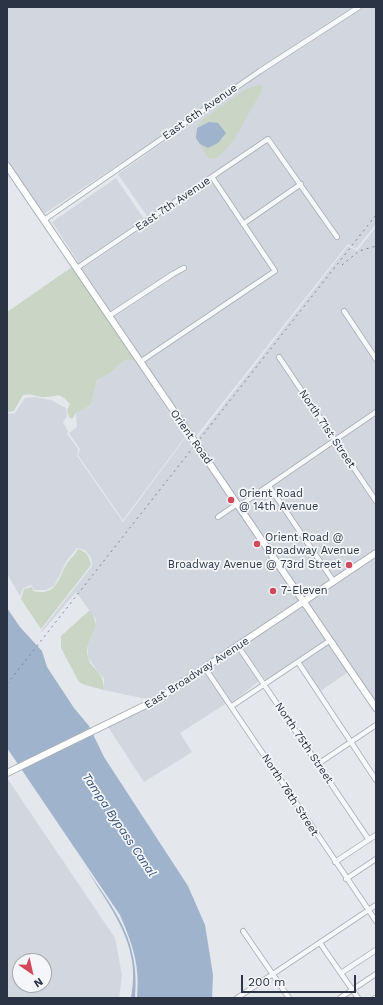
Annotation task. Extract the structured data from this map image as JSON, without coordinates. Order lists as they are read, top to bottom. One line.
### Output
{"streets":{"street":["East 6th Avenue","East 7th Avenue","North 71st Street","Orient Road","East Broadway Avenue","North 75th Street","North 76th Street"]},"crossings":[["East 6th Avenue","Orient Road"],["East 7th Avenue","Orient Road"],["Orient Road","East Broadway Avenue"],["East Broadway Avenue","North 75th Street"],["East Broadway Avenue","North 76th Street"]],"water":["Tampa Bypass Canal"],"places":["Orient Road @ 14th Avenue","Orient Road @ Broadway Avenue","Broadway Avenue @ 73rd Street","7-Eleven"],"scale_bar":"200 m","north":"bottom right"}
